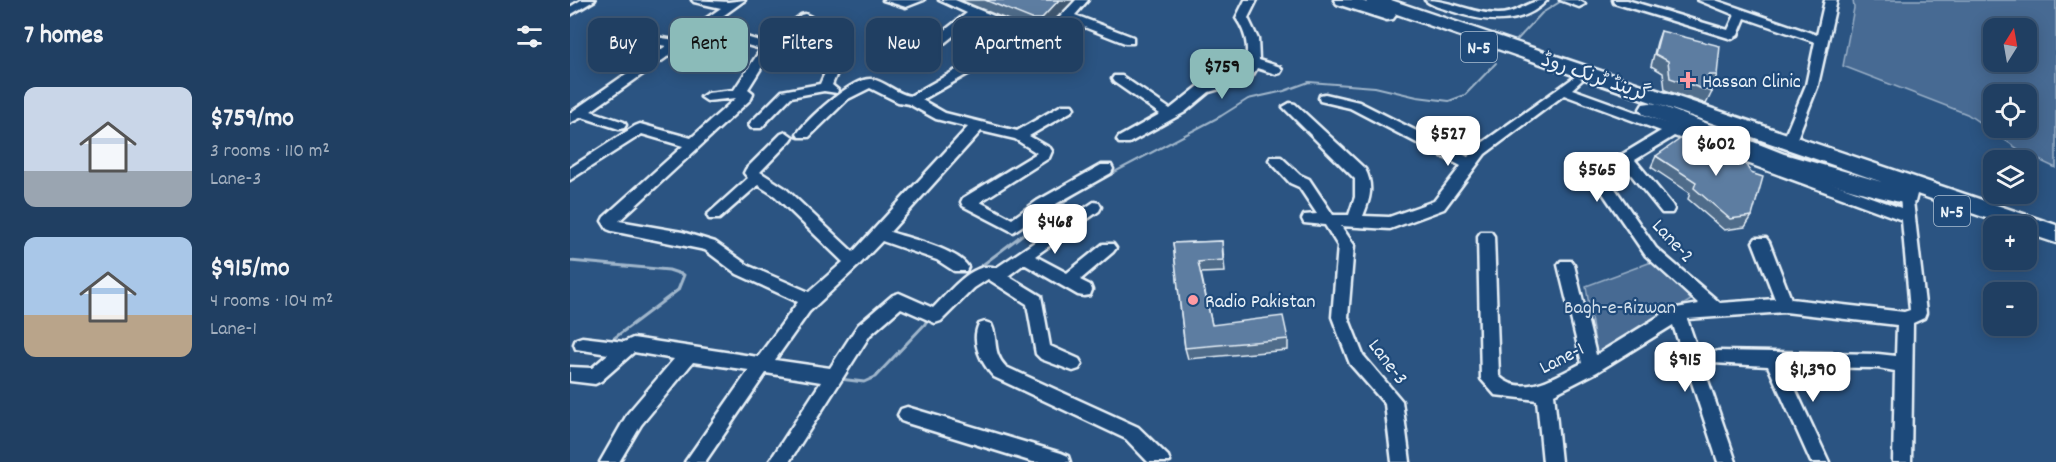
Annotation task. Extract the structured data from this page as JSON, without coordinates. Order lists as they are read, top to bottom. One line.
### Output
{"streets":{"highway":["N-5","گرینڈ ٹرنک روڈ"],"street":["Lane-2","Lane-1","Lane-3"]},"crossings":[["Lane-2","Lane-1"]],"parks":["Bagh-e-Rizwan"],"places":{"health":["Hassan Clinic"],"other":["Radio Pakistan"]},"north":"top","page":{"heading":"7 homes","map_buttons":["+","−"],"chip":["Buy","Rent","Filters","New","Apartment"],"price":["$759","$527","$602","$565","$468","$915","$1,390"],"list":[{"name":"$759/mo","note":"3 rooms · 110 m² · Lane-3"},{"name":"$915/mo","note":"4 rooms · 104 m² · Lane-1"}]}}
